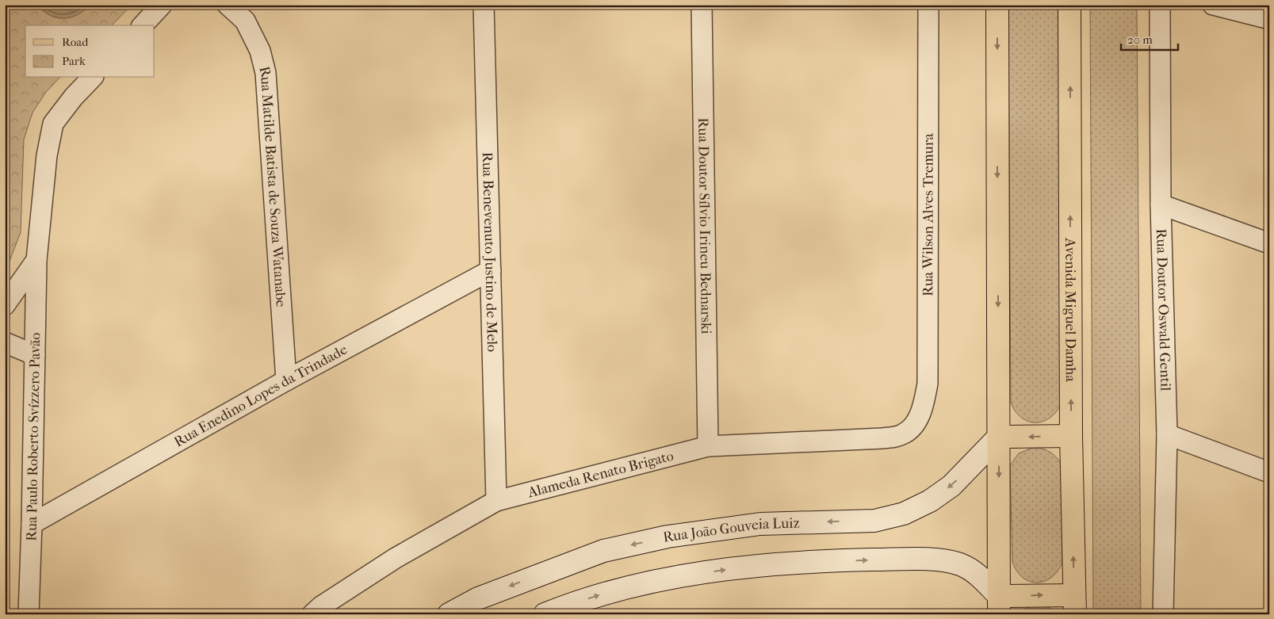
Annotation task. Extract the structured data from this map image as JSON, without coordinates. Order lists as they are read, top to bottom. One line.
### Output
{"streets":{"main road":["Avenida Miguel Damha"],"street":["Rua Matilde Batista de Souza Watanabe","Rua Wilson Alves Tremura","Rua Doutor Sílvio Irineu Bednarski","Rua Benevenuto Justino de Melo","Rua Doutor Oswald Gentil","Rua Enedino Lopes da Trindade","Rua Paulo Roberto Svízzero Pavão","Alameda Renato Brigato","Rua João Gouveia Luiz"]},"crossings":[["Rua Matilde Batista de Souza Watanabe","Rua Enedino Lopes da Trindade"],["Rua Wilson Alves Tremura","Alameda Renato Brigato"],["Rua Doutor Sílvio Irineu Bednarski","Alameda Renato Brigato"],["Rua Benevenuto Justino de Melo","Rua Enedino Lopes da Trindade"],["Rua Benevenuto Justino de Melo","Alameda Renato Brigato"],["Rua Enedino Lopes da Trindade","Rua Paulo Roberto Svízzero Pavão"]],"legend":["Road","Park"],"scale_bar":"20 m"}
